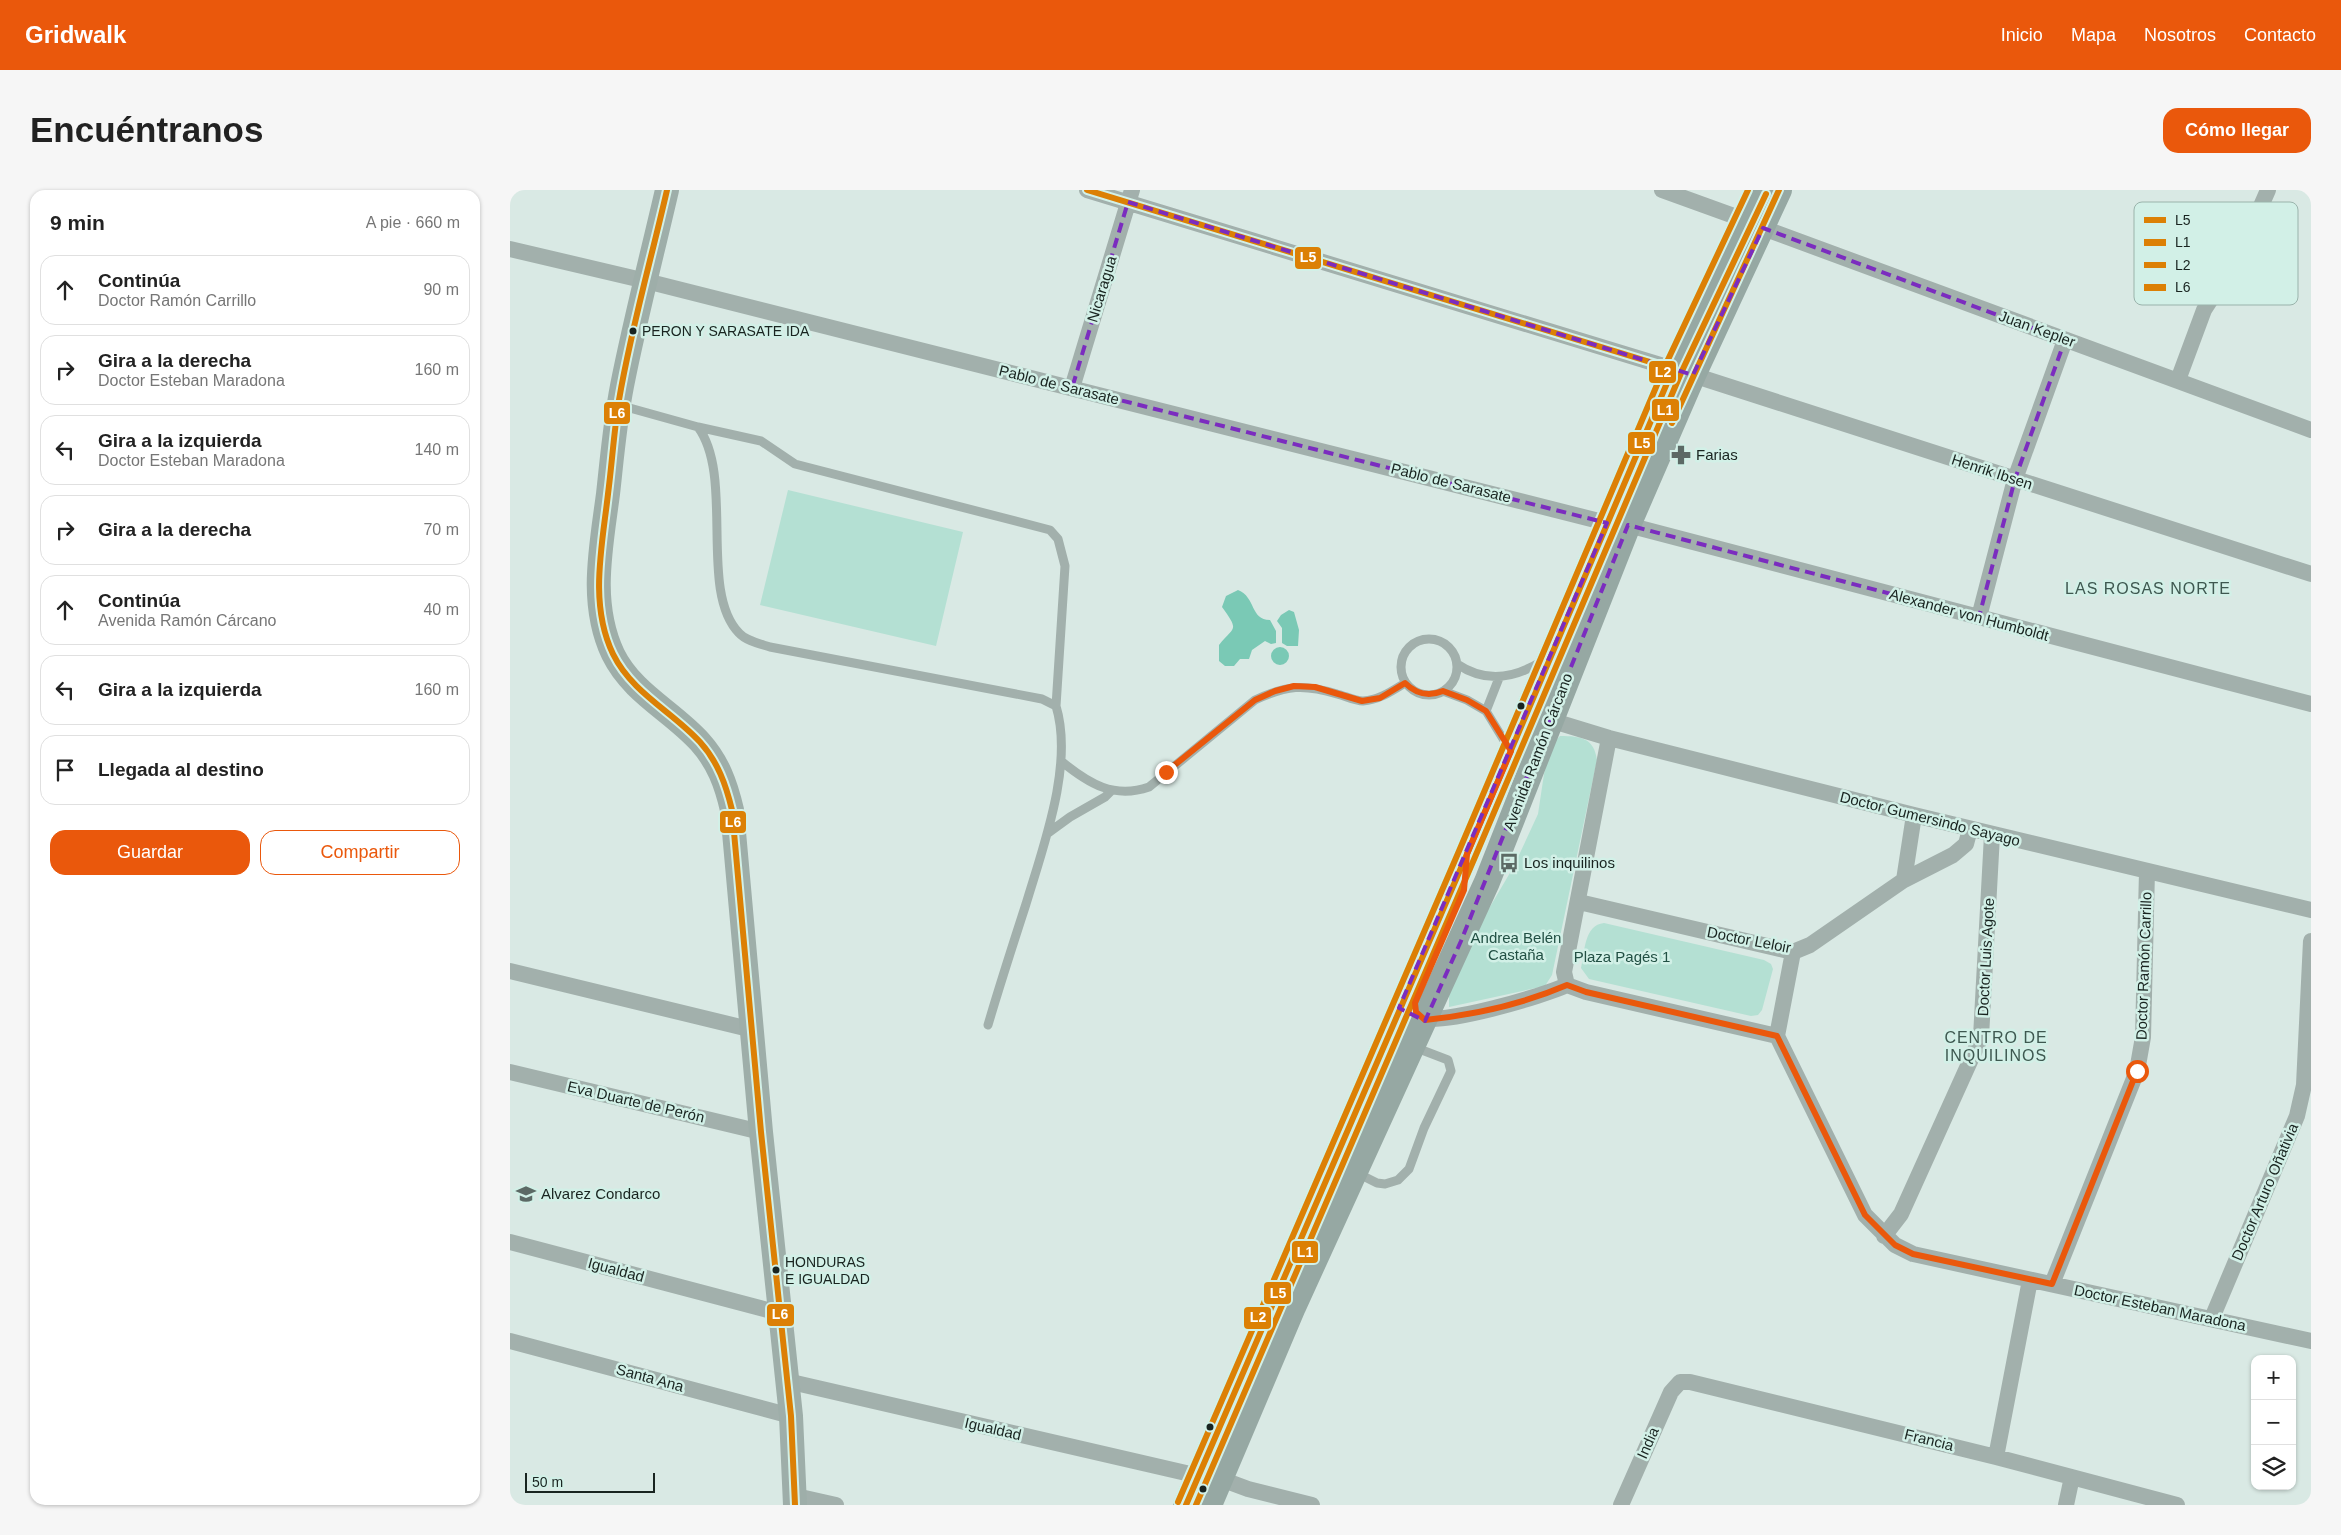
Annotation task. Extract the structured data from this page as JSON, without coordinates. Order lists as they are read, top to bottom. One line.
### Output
{"streets":{"main road":["Avenida Ramón Cárcano"],"street":["Nicaragua","Juan Kepler","Pablo de Sarasate","Henrik Ibsen","Alexander von Humboldt","Doctor Gumersindo Sayago","Doctor Leloir","Doctor Luis Agote","Doctor Ramón Carrillo","Eva Duarte de Perón","Doctor Arturo Oñativia","Igualdad","Doctor Esteban Maradona","Santa Ana","Francia","India"]},"crossings":[["Nicaragua","Pablo de Sarasate"],["Nicaragua","Henrik Ibsen"],["Juan Kepler","Avenida Ramón Cárcano"],["Pablo de Sarasate","Alexander von Humboldt"],["Pablo de Sarasate","Avenida Ramón Cárcano"],["Henrik Ibsen","Avenida Ramón Cárcano"],["Alexander von Humboldt","Avenida Ramón Cárcano"],["Avenida Ramón Cárcano","Doctor Gumersindo Sayago"],["Doctor Gumersindo Sayago","Doctor Leloir"],["Doctor Gumersindo Sayago","Doctor Luis Agote"],["Doctor Gumersindo Sayago","Doctor Ramón Carrillo"],["Doctor Luis Agote","Doctor Esteban Maradona"],["Doctor Ramón Carrillo","Doctor Esteban Maradona"],["Doctor Arturo Oñativia","Doctor Esteban Maradona"],["Francia","India"]],"districts":["LAS ROSAS NORTE","CENTRO DE INQUILINOS"],"parks":["Andrea Belén Castaña","Plaza Pagés 1"],"places":{"other":["PERON Y SARASATE IDA","HONDURAS E IGUALDAD"],"pharmacy":["Farias"],"bus stop":["Los inquilinos"],"school or university":["Alvarez Condarco"]},"lines":["transit line L5","transit line L2","transit line L6","transit line L1"],"legend":["L5","L1","L2","L6"],"scale_bar":"50 m","page":{"header":"Gridwalk","nav":["Inicio","Mapa","Nosotros","Contacto"],"buttons":["Cómo llegar",["Guardar","Compartir"]],"title":"Encuéntranos","heading":["9 min","A pie · 660 m"],"list":[["Continúa","Doctor Ramón Carrillo","90 m"],["Gira a la derecha","Doctor Esteban Maradona","160 m"],["Gira a la izquierda","Doctor Esteban Maradona","140 m"],["Gira a la derecha","70 m"],["Continúa","Avenida Ramón Cárcano","40 m"],["Gira a la izquierda","160 m"],"Llegada al destino"],"map_buttons":["+","−"],"scale":"50 m"}}
